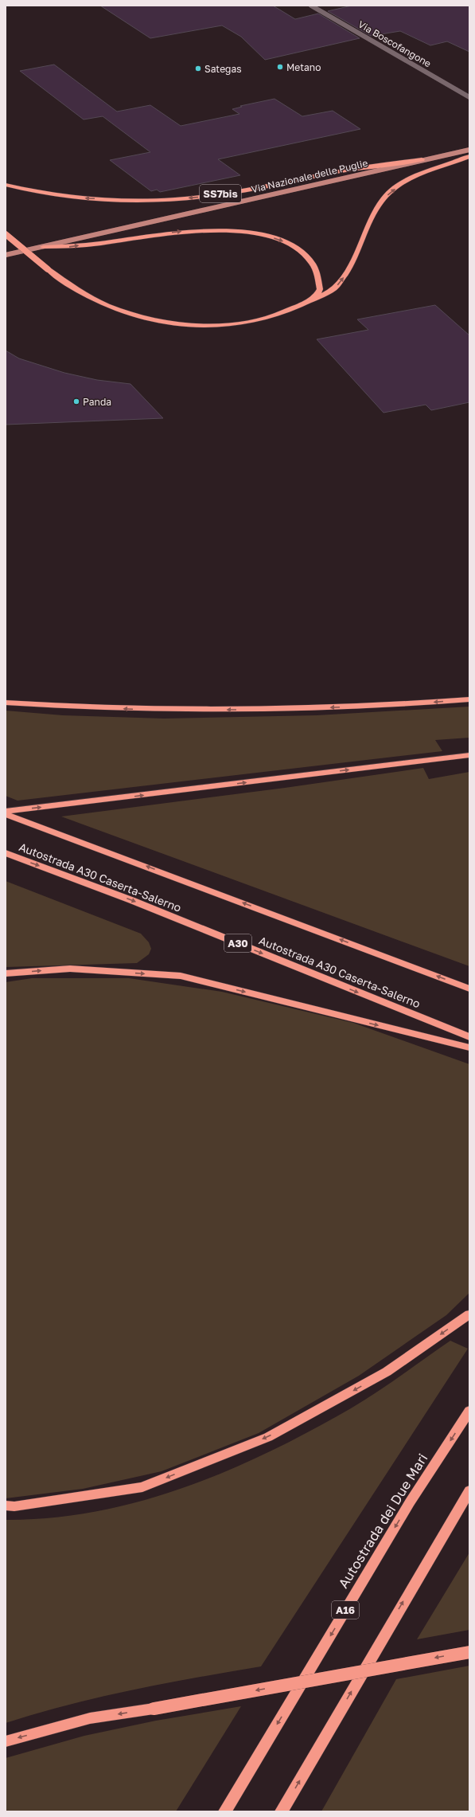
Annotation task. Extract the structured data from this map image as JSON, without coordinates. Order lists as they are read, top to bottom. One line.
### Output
{"streets":{"highway":["SS7bis","Autostrada A30 Caserta-Salerno","A30","Autostrada dei Due Mari","A16"],"main road":["Via Nazionale delle Puglie"],"street":["Via Boscofangone"]},"crossings":[["Via Nazionale delle Puglie","SS7bis"]],"places":["Metano","Sategas","Panda"]}
